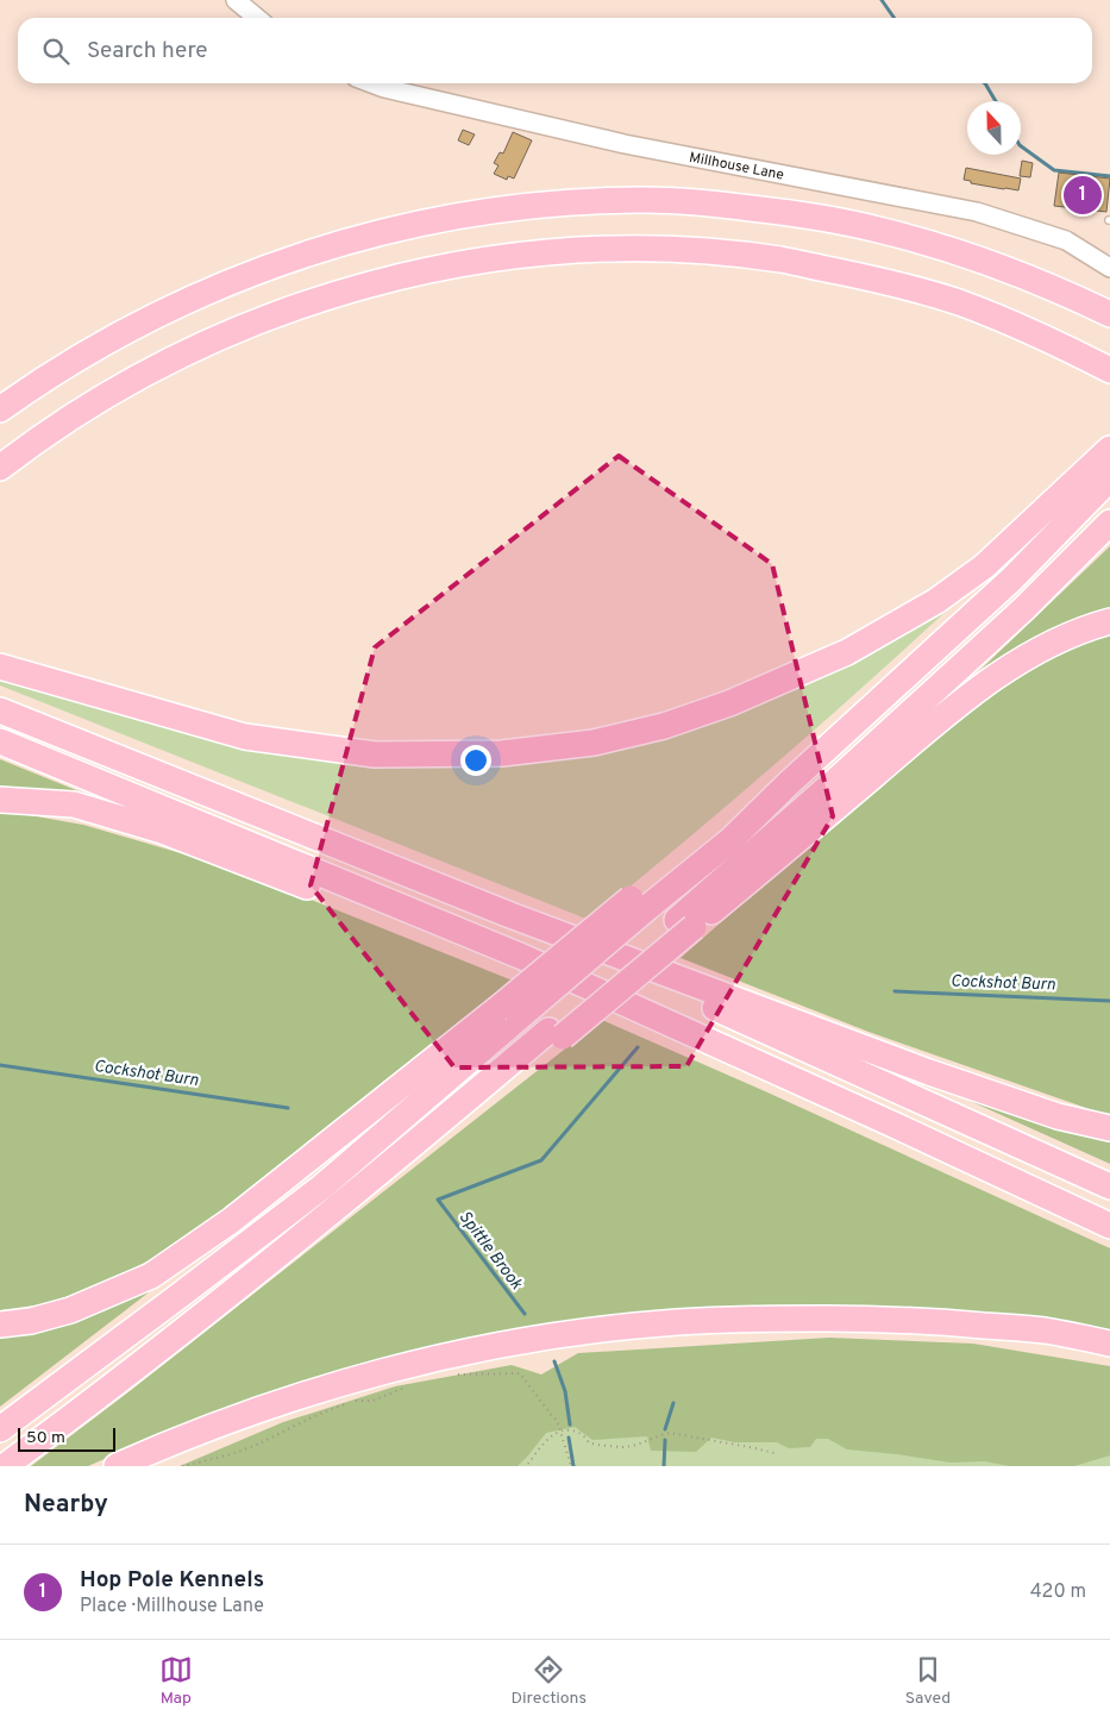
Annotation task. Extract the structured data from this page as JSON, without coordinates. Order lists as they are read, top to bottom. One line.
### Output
{"streets":{"street":["Millhouse Lane"]},"water":["Cockshot Burn","Spittle Brook"],"scale_bar":"50 m","north":"top","page":{"search":"Search here","pins":"1","scale":"50 m","heading":"Nearby","list":[{"mark":"1","name":"Hop Pole Kennels","note":"Place · Millhouse Lane","value":"420 m"}],"nav":["Map","Directions","Saved"]}}
